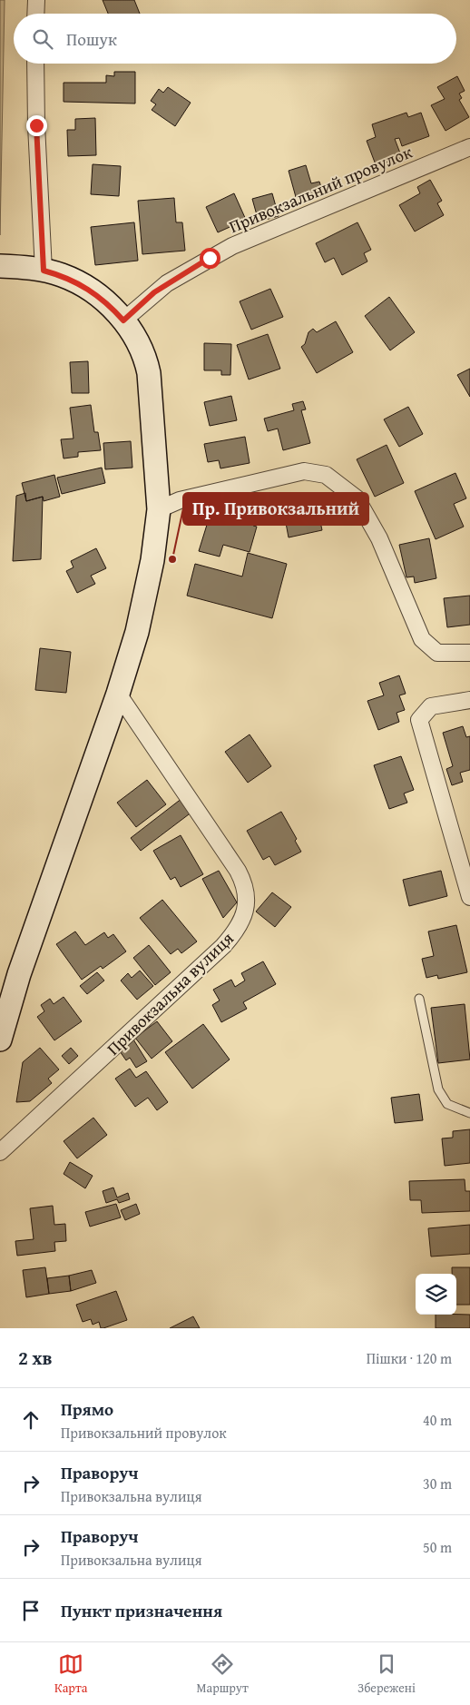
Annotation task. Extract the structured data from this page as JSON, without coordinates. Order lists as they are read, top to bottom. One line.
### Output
{"streets":{"street":["Привокзальний провулок","Привокзальна вулиця"]},"places":["Пр. Привокзальний"],"page":{"search":"Пошук","heading":["2 хв","Пішки · 120 m"],"list":[["Прямо","Привокзальний провулок","40 m"],["Праворуч","Привокзальна вулиця","30 m"],["Праворуч","Привокзальна вулиця","50 m"],"Пункт призначення"],"nav":["Карта","Маршрут","Збережені"]}}
